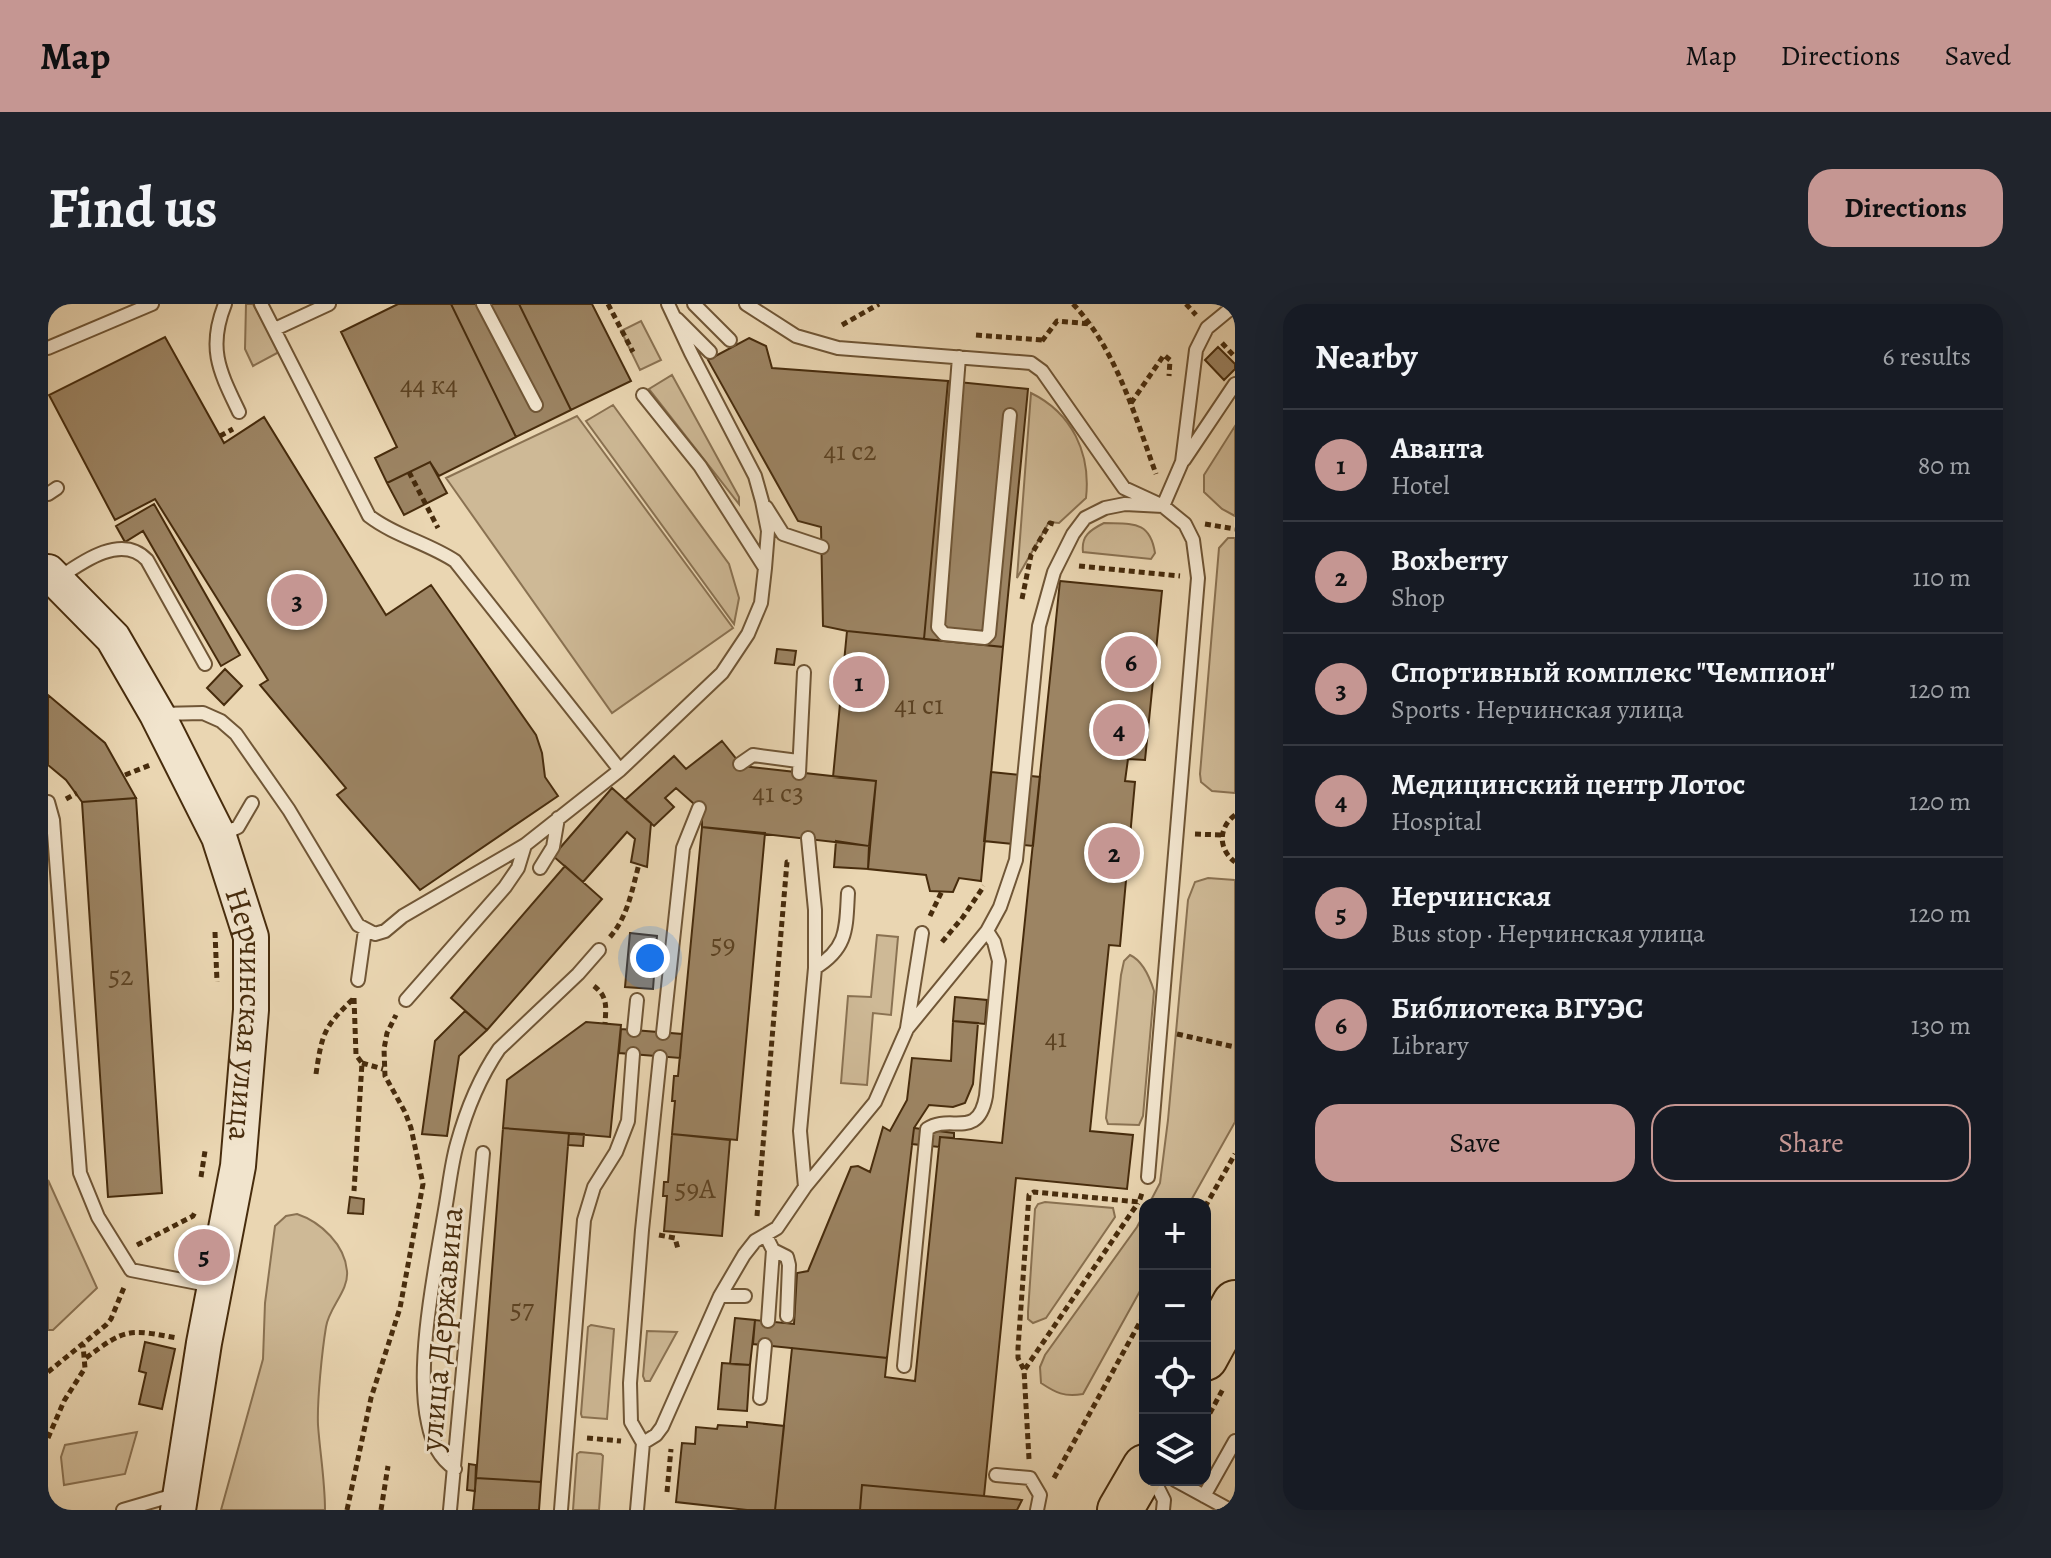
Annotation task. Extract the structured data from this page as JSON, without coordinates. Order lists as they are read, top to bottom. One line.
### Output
{"streets":{"street":["Нерчинская улица"],"lane":["улица Державина"]},"house_numbers":["44 к4","41 с2","41 с1","41 с3","59","52","41","59А","57"],"page":{"header":"Map","nav":["Map","Directions","Saved"],"buttons":["Directions",["Save","Share"]],"title":"Find us","heading":["Nearby","6 results"],"list":[{"mark":"1","name":"Аванта","note":"Hotel","value":"80 m"},{"mark":"2","name":"Boxberry","note":"Shop","value":"110 m"},{"mark":"3","name":"Спортивный комплекс \"Чемпион\"","note":"Sports · Нерчинская улица","value":"120 m"},{"mark":"4","name":"Медицинский центр Лотос","note":"Hospital","value":"120 m"},{"mark":"5","name":"Нерчинская","note":"Bus stop · Нерчинская улица","value":"120 m"},{"mark":"6","name":"Библиотека ВГУЭС","note":"Library","value":"130 m"}],"pins":["3","6","1","4","2","5"],"map_buttons":["+","−"]}}
